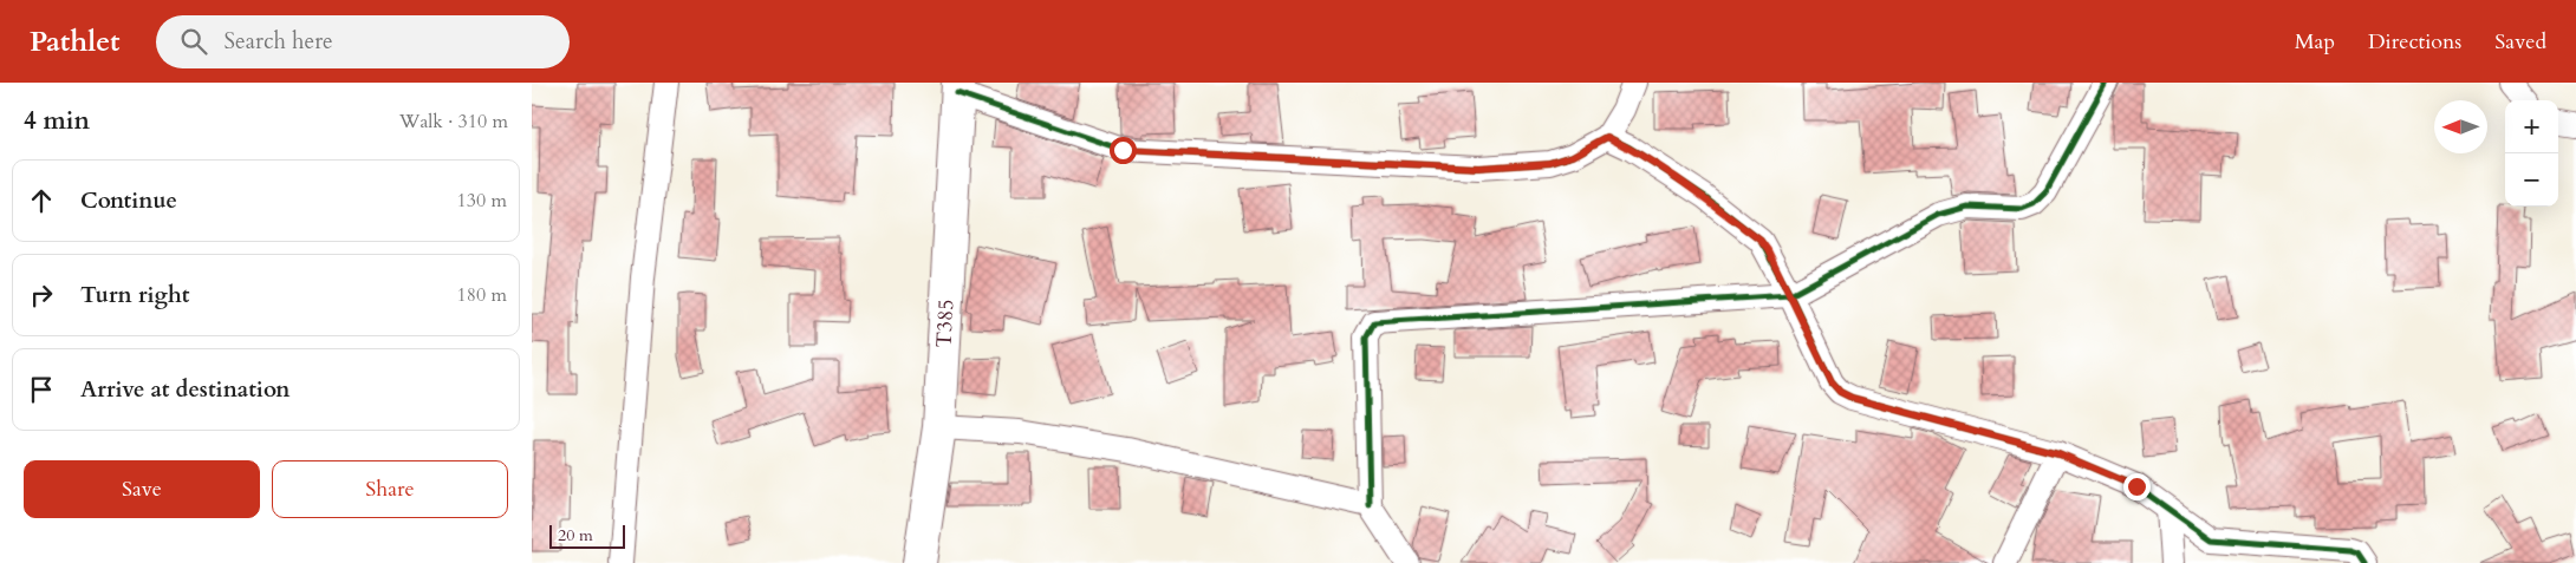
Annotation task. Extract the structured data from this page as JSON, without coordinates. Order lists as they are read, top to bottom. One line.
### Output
{"streets":{"street":["T385"]},"scale_bar":"20 m","north":"left","page":{"header":"Pathlet","search":"Search here","nav":["Map","Directions","Saved"],"heading":["4 min","Walk · 310 m"],"map_buttons":["+","−"],"list":[["Continue","130 m"],["Turn right","180 m"],"Arrive at destination"],"buttons":["Save","Share"],"scale":"20 m"}}
